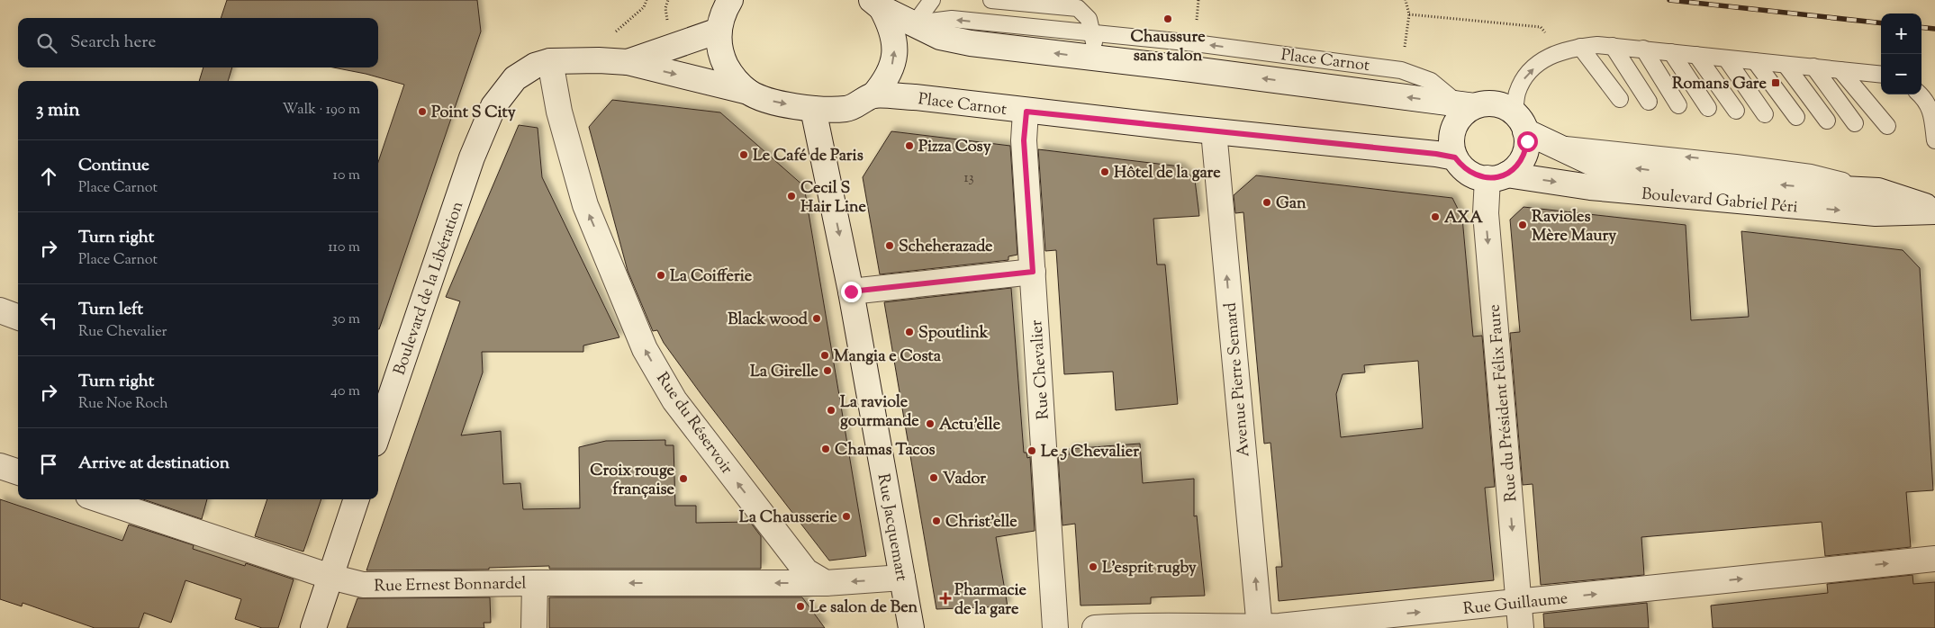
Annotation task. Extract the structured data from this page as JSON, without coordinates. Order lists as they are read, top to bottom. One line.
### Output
{"streets":{"main road":["Place Carnot","Boulevard Gabriel Péri","Boulevard de la Libération","Rue Chevalier","Avenue Pierre Semard","Rue du Président Félix Faure","Rue du Réservoir","Rue Jacquemart","Rue Ernest Bonnardel","Rue Guillaume"]},"crossings":[["Place Carnot","Boulevard Gabriel Péri"],["Place Carnot","Rue Chevalier"],["Place Carnot","Avenue Pierre Semard"],["Place Carnot","Rue du Président Félix Faure"],["Place Carnot","Rue Jacquemart"],["Boulevard Gabriel Péri","Rue du Président Félix Faure"],["Boulevard de la Libération","Rue du Réservoir"],["Avenue Pierre Semard","Rue Guillaume"],["Rue du Président Félix Faure","Rue Guillaume"],["Rue du Réservoir","Rue Ernest Bonnardel"]],"one_way":["Avenue Pierre Semard","Rue du Président Félix Faure","Rue du Réservoir","Rue Jacquemart","Rue Ernest Bonnardel","Rue Guillaume"],"places":{"other":["Chaussure sans talon","Point S City","Pizza Cosy","Le Café de Paris","Hôtel de la gare","Cecil S Hair Line","Gan","AXA","Ravioles Mère Maury","Scheherazade","La Coifferie","Black wood","Spoutlink","Mangia e Costa","La Girelle","La raviole gourmande","Actu'elle","Chamas Tacos","Le 5 Chevalier","Vador","Croix rouge française","La Chausserie","Christ'elle","L'esprit rugby","Le salon de Ben"],"transit":["Romans Gare"],"health":["Pharmacie de la gare"]},"house_numbers":["13"],"page":{"map_buttons":["+","−"],"search":"Search here","heading":["3 min","Walk · 190 m"],"list":[["Continue","Place Carnot","10 m"],["Turn right","Place Carnot","110 m"],["Turn left","Rue Chevalier","30 m"],["Turn right","Rue Noe Roch","40 m"],"Arrive at destination"]}}
